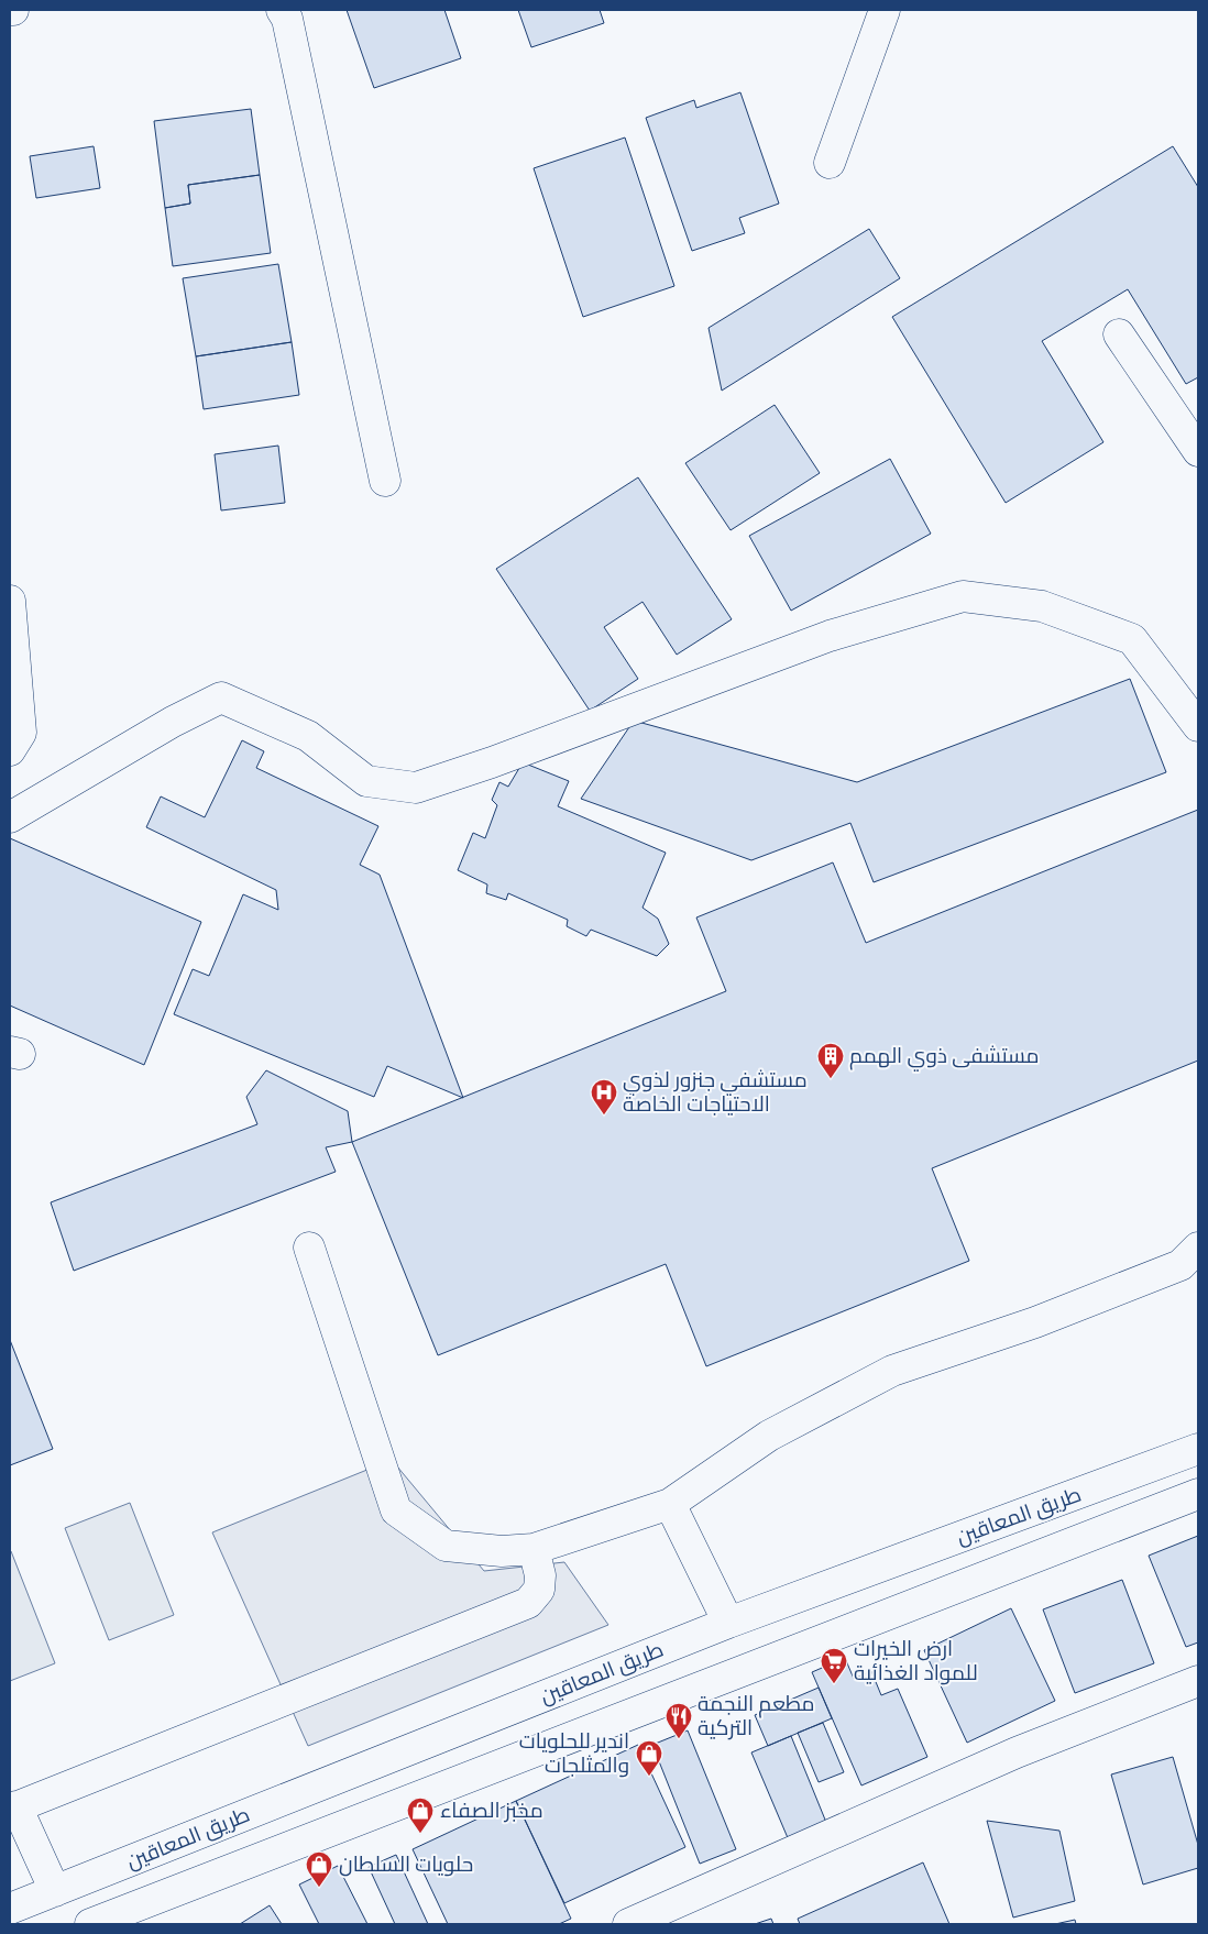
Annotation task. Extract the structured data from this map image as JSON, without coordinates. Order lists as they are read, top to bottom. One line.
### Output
{"streets":{"street":["طريق المعاقين"]},"places":{"building":["مستشفى ذوي الهمم"],"hospital":["مستشفي جنزور لذوي الاحتياجات الخاصة"],"supermarket":["ارض الخيرات للمواد الغذائية"],"restaurant":["مطعم النجمة التركية"],"shop":["اندير للحلويات والمثلجات","مخبز الصفاء","حلويات السلطان"]}}
